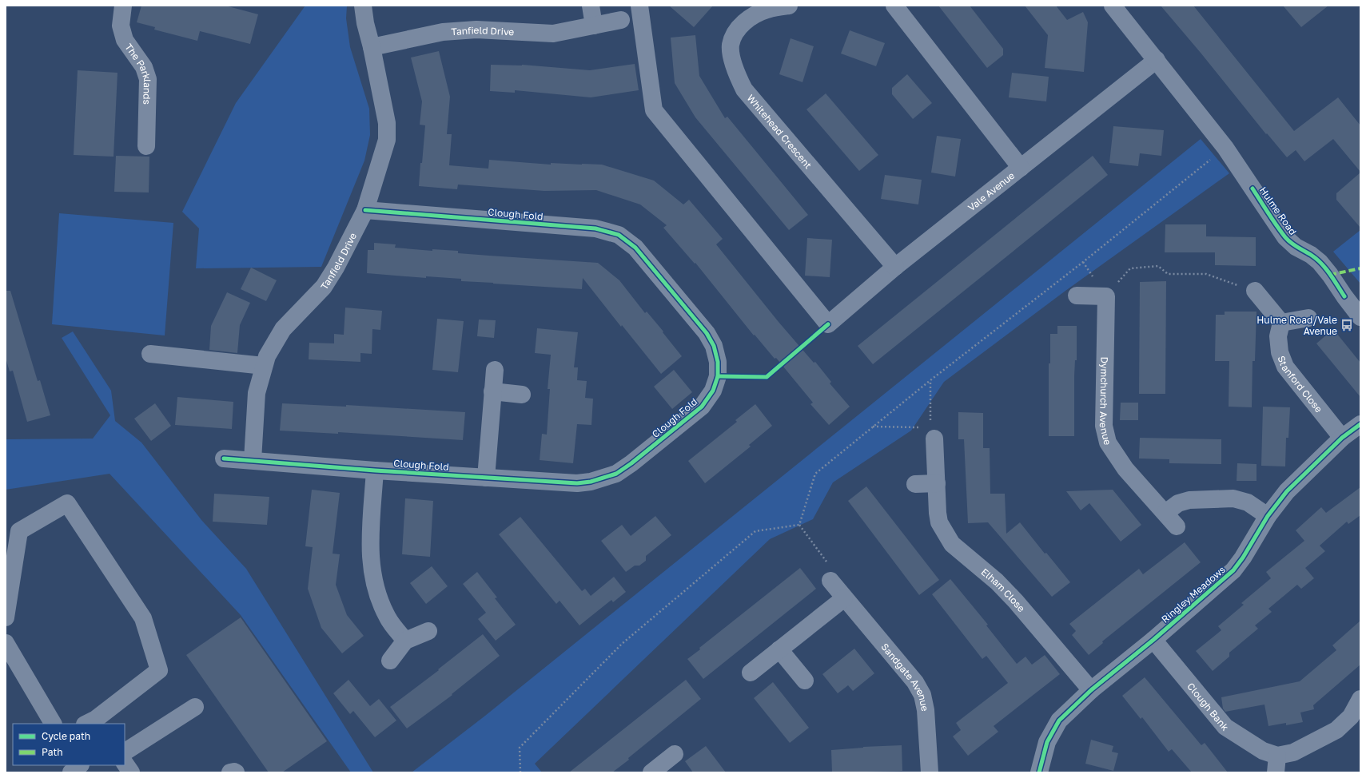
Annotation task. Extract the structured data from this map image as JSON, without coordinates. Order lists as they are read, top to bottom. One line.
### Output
{"streets":{"street":["Tanfield Drive","The Parklands","Whitehead Crescent","Vale Avenue","Hulme Road","Clough Fold","Stanford Close","Dymchurch Avenue","Elham Close","Ringley Meadows","Sandgate Avenue","Clough Bank"]},"crossings":[["Tanfield Drive","Clough Fold"],["Whitehead Crescent","Vale Avenue"],["Vale Avenue","Hulme Road"],["Stanford Close","Ringley Meadows"],["Elham Close","Ringley Meadows"],["Ringley Meadows","Clough Bank"]],"places":{"bus stop":["Hulme Road/Vale Avenue"]},"legend":["Cycle path","Path"]}
